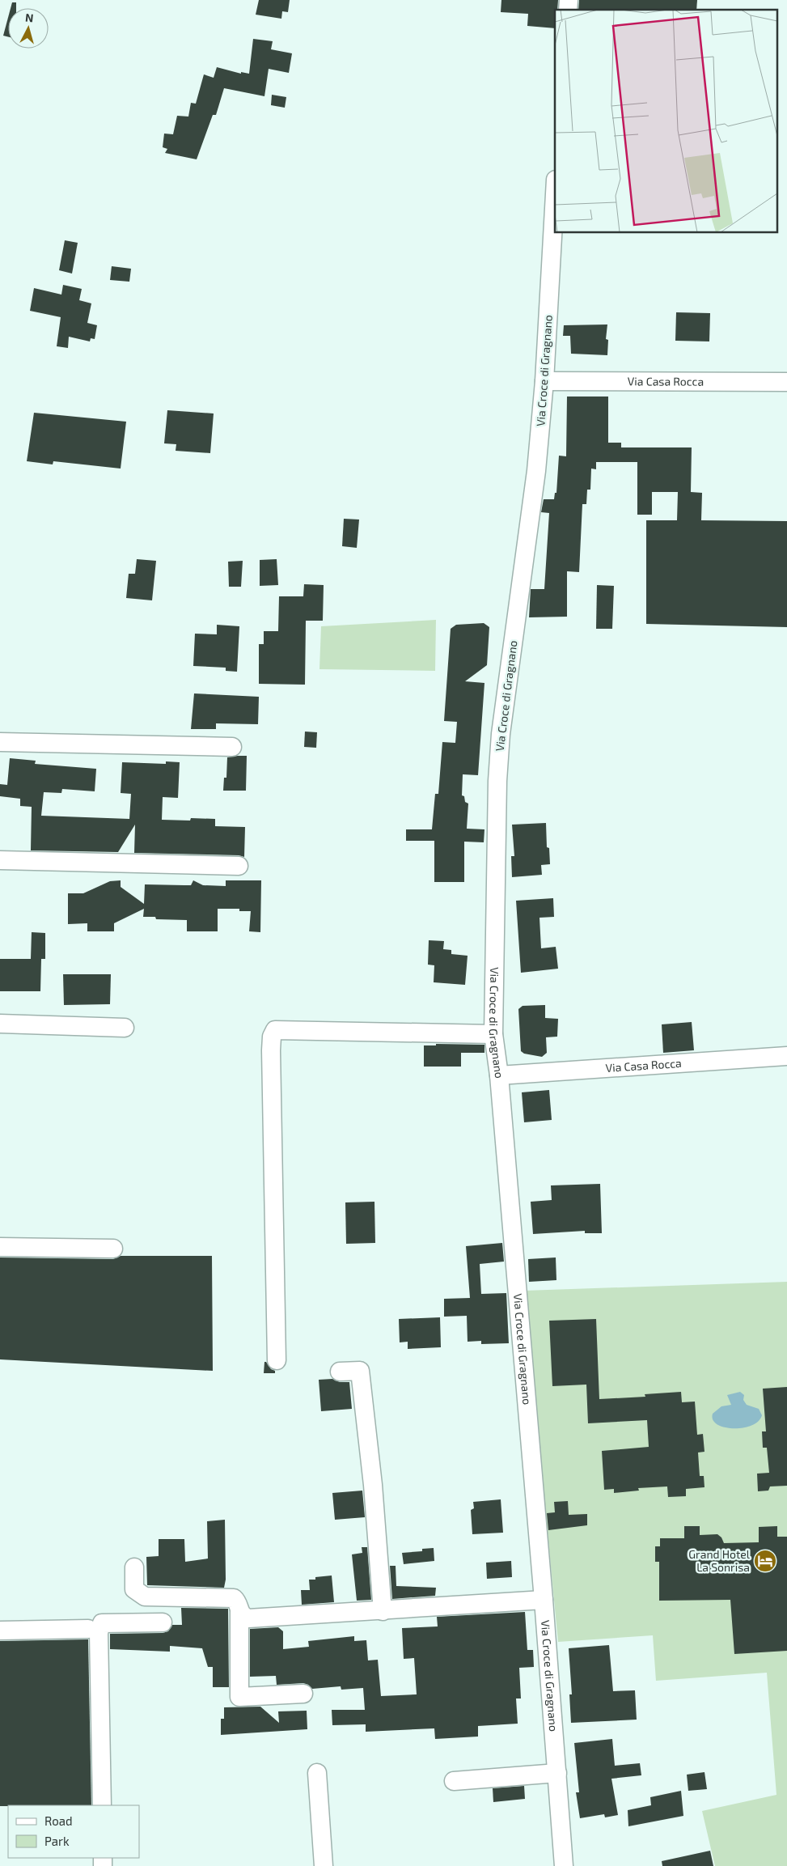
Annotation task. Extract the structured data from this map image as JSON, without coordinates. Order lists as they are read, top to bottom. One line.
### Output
{"streets":{"street":["Via Croce di Gragnano","Via Casa Rocca"]},"crossings":[["Via Croce di Gragnano","Via Casa Rocca"]],"places":{"hotel":["Grand Hotel La Sonrisa"]},"legend":["Road","Park"],"north":"top"}
